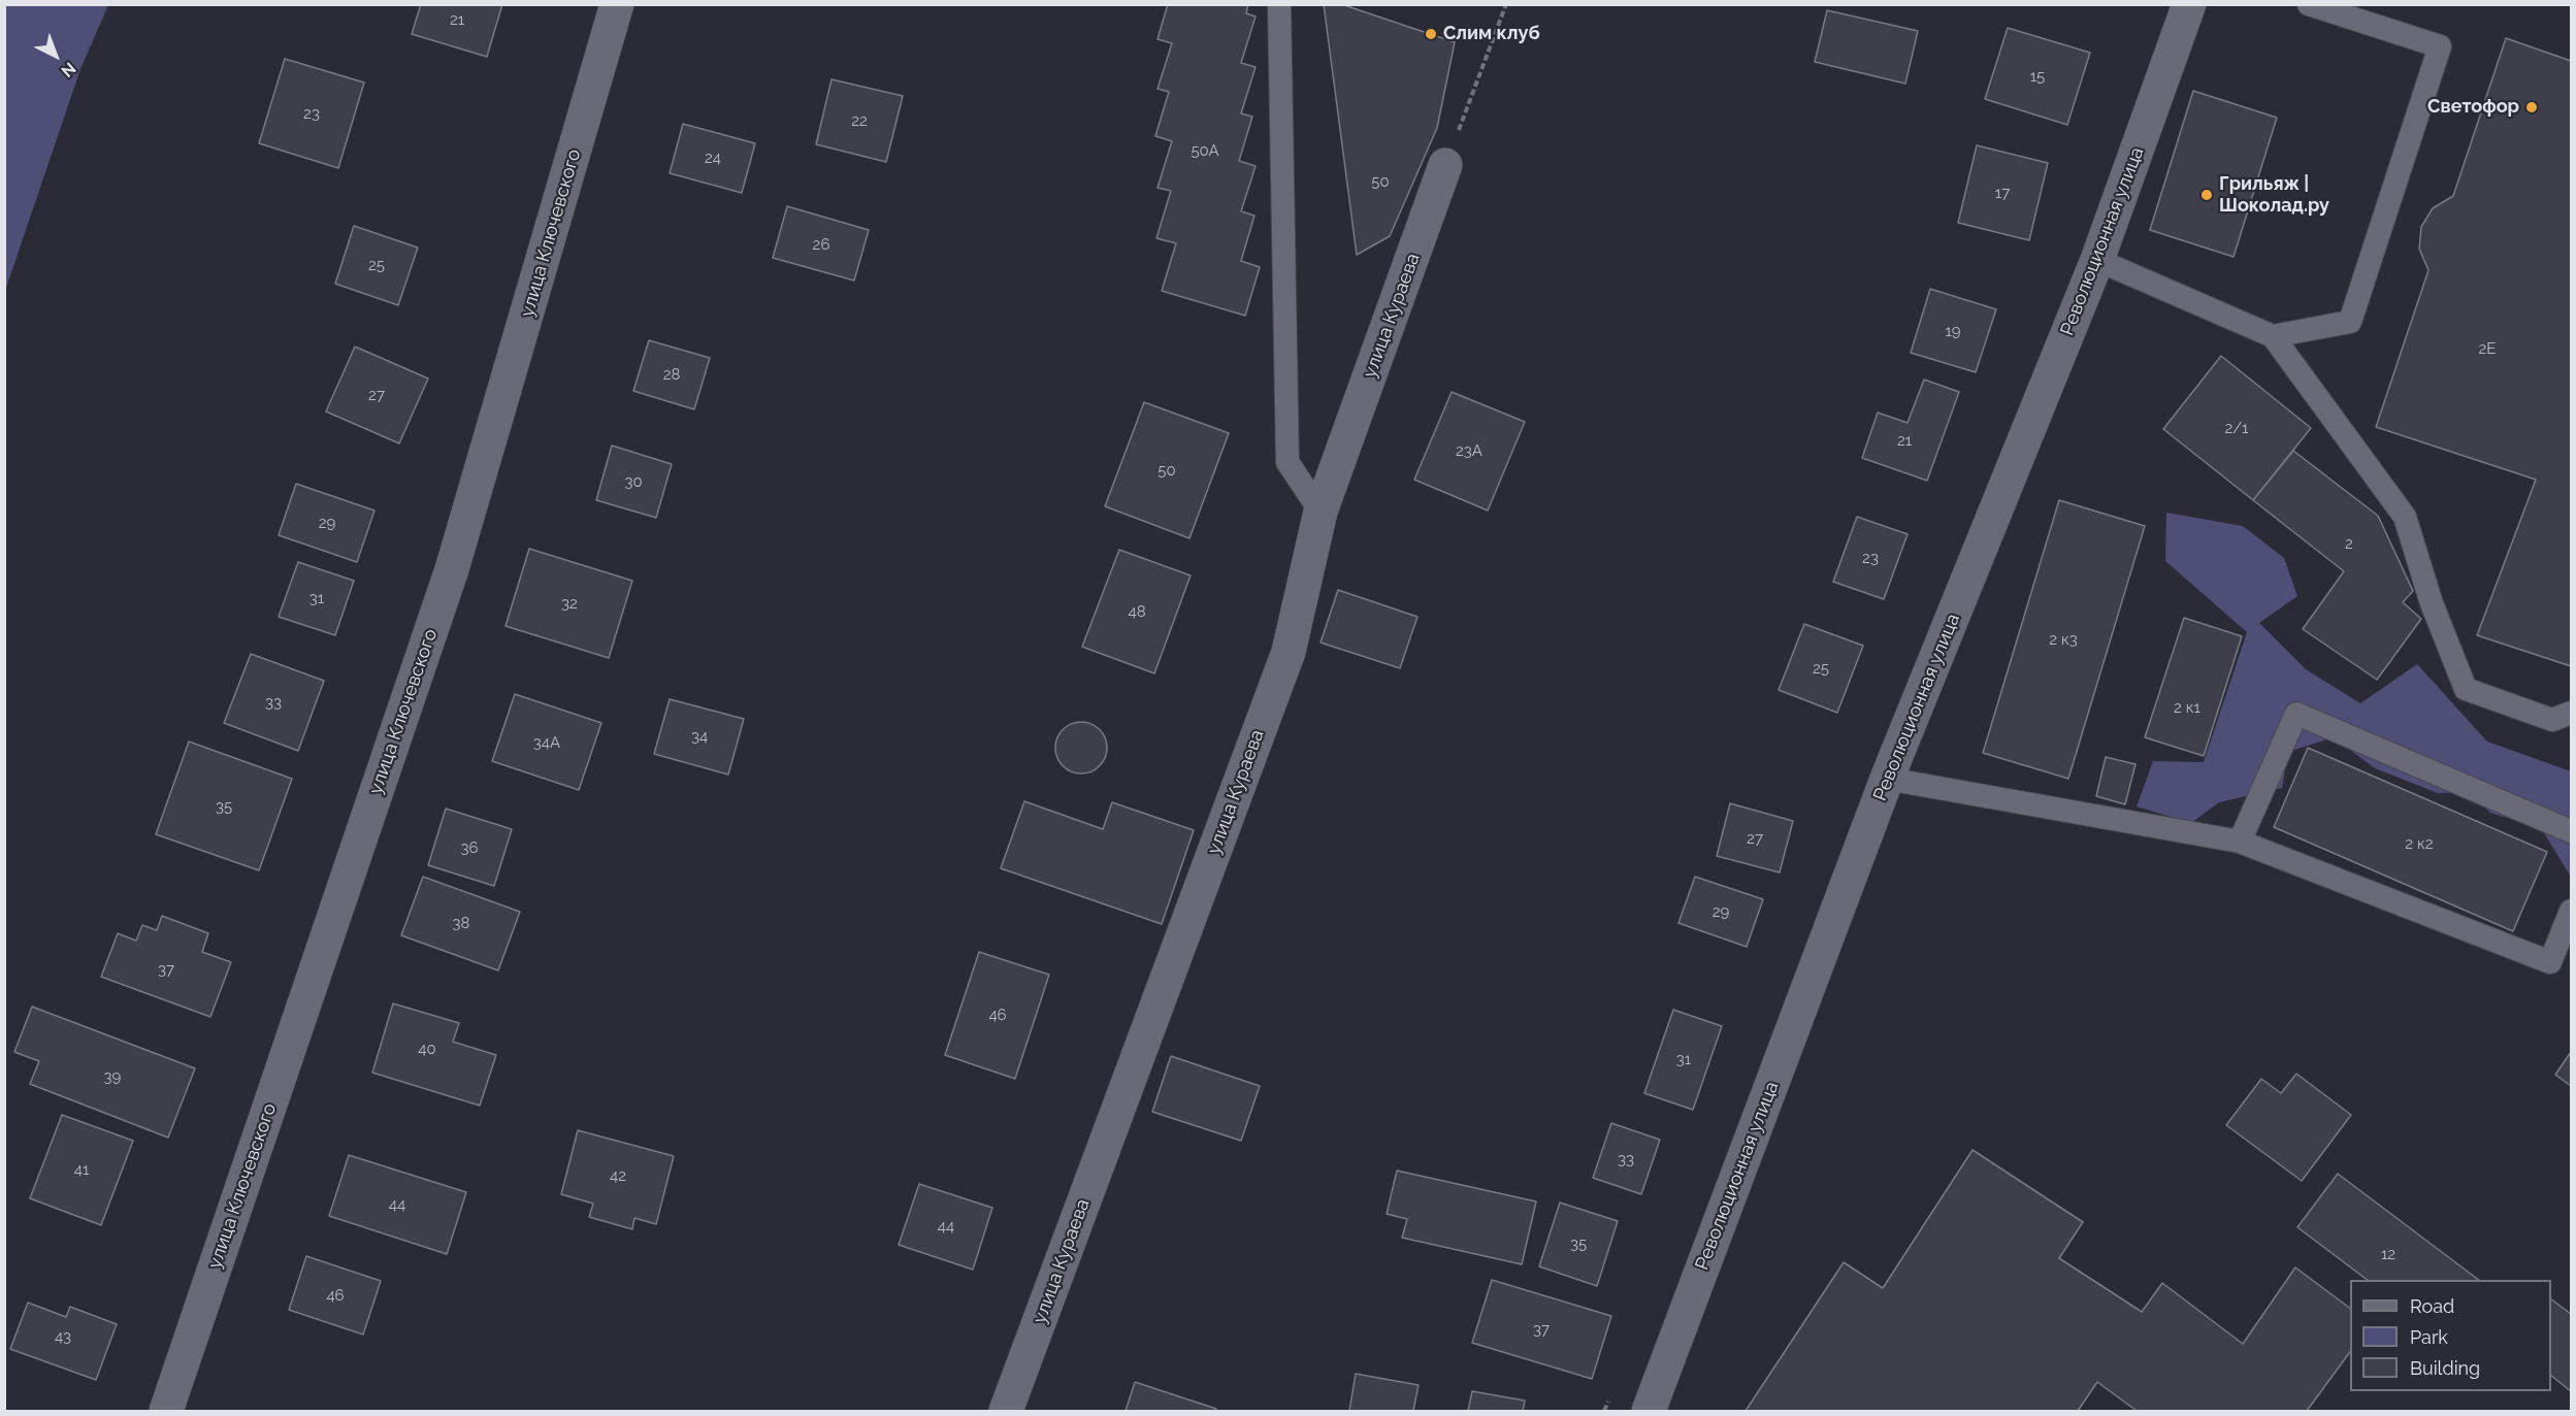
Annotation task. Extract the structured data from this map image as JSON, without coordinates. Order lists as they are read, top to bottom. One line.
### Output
{"streets":{"street":["улица Ключевского","Революционная улица","улица Кураева"]},"places":["Слим клуб","Светофор","Грильяж | Шоколад.ру"],"house_numbers":["21","15","23","22","50А","24","50","17","26","25","19","2Е","28","27","2/1","21","23А","50","30","29","2","23","31","32","48","2 к3","25","33","2 к1","34","34А","35","27","2 к2","36","29","38","37","46","40","31","39","33","41","42","44","44","35","12","46","37","43"],"legend":["Road","Park","Building"],"north":"bottom right"}
